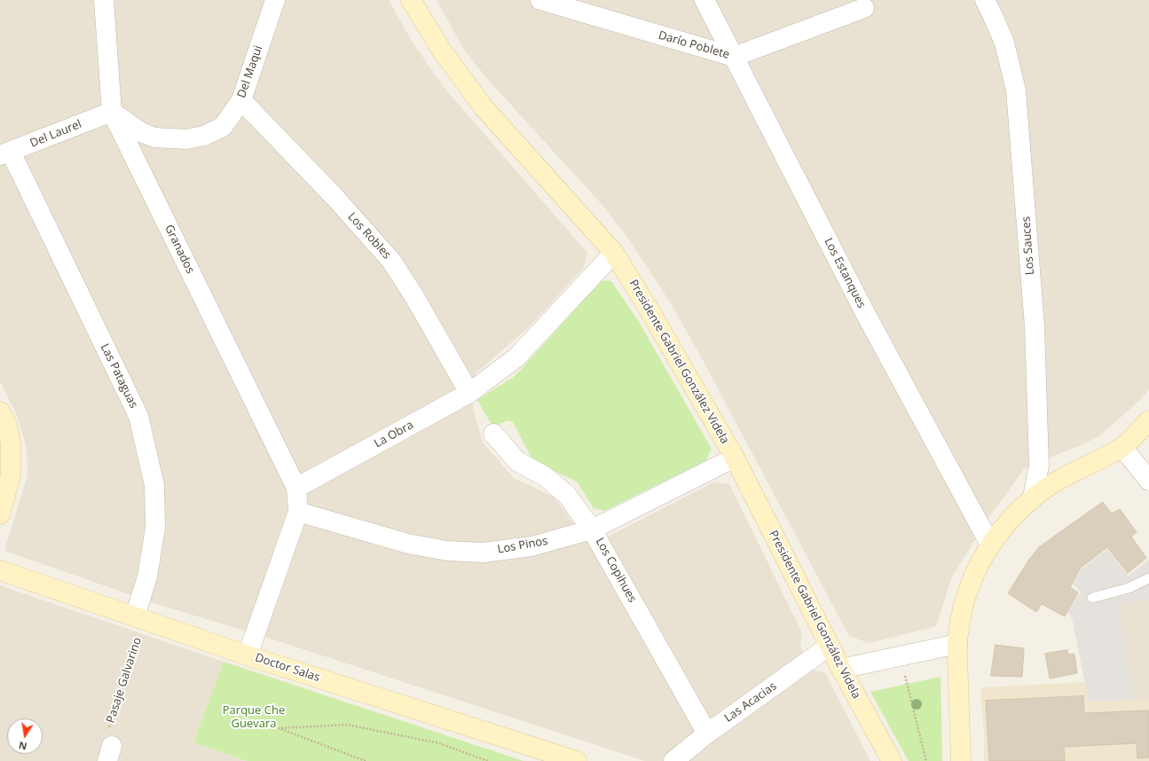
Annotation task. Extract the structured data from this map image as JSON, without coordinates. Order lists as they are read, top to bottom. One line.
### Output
{"streets":{"main road":["Presidente Gabriel González Videla","Doctor Salas"],"street":["Darío Poblete","Del Maqui","Del Laurel","Los Robles","Los Sauces","Granados","Los Estanques","Las Pataguas","La Obra","Los Pinos","Los Copihues","Las Acacias"],"path":["Pasaje Galvarino"]},"crossings":[["Darío Poblete","Los Estanques"],["Del Maqui","Del Laurel"],["Del Maqui","Los Robles"],["Del Maqui","Granados"],["Del Laurel","Granados"],["Del Laurel","Las Pataguas"],["Los Robles","La Obra"],["Granados","La Obra"],["Presidente Gabriel González Videla","La Obra"],["Presidente Gabriel González Videla","Los Pinos"],["Presidente Gabriel González Videla","Las Acacias"],["Las Pataguas","Doctor Salas"],["Las Pataguas","Pasaje Galvarino"],["Los Pinos","Los Copihues"],["Los Copihues","Las Acacias"],["Doctor Salas","Pasaje Galvarino"]],"parks":["Parque Che Guevara"],"north":"bottom"}
